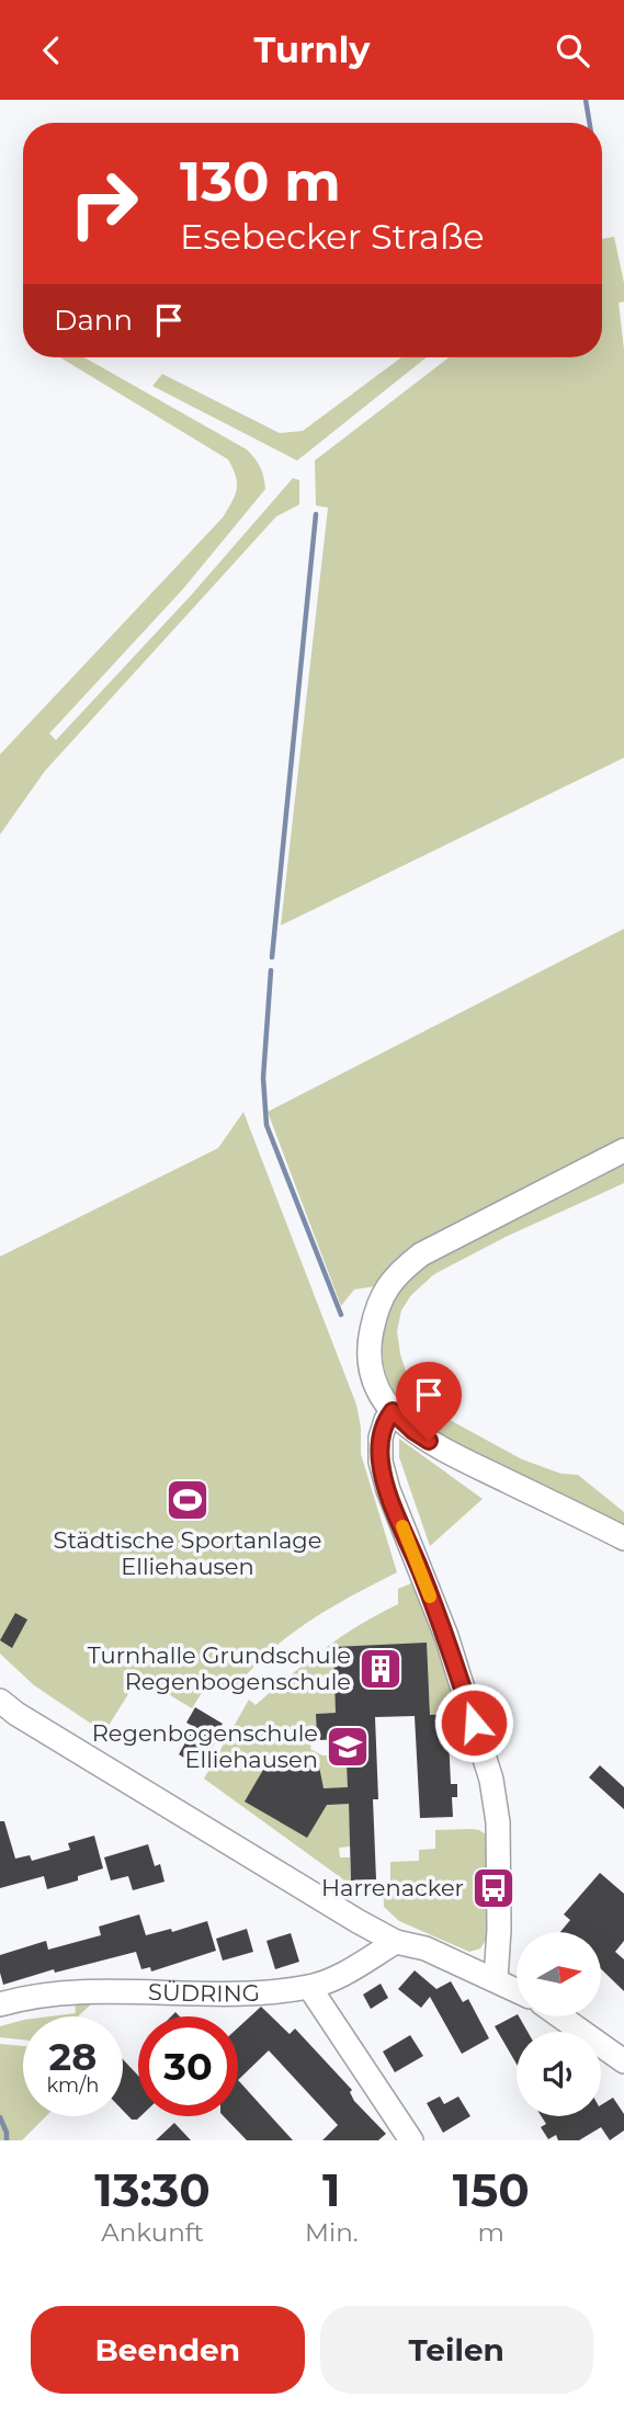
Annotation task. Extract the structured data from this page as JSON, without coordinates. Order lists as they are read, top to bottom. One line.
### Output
{"streets":{"street":["SÜDRING"]},"places":{"sports":["Städtische Sportanlage Elliehausen"],"building":["Turnhalle Grundschule Regenbogenschule"],"school or university":["Regenbogenschule Elliehausen"],"bus stop":["Harrenacker"]},"north":"right","page":{"header":"Turnly","turn":["130 m","Esebecker Straße"],"then":"Dann","speed":"28 km/h","limit":"30","eta":["13:30","Ankunft","1","Min.","150","m"],"buttons":["Beenden","Teilen"]}}
